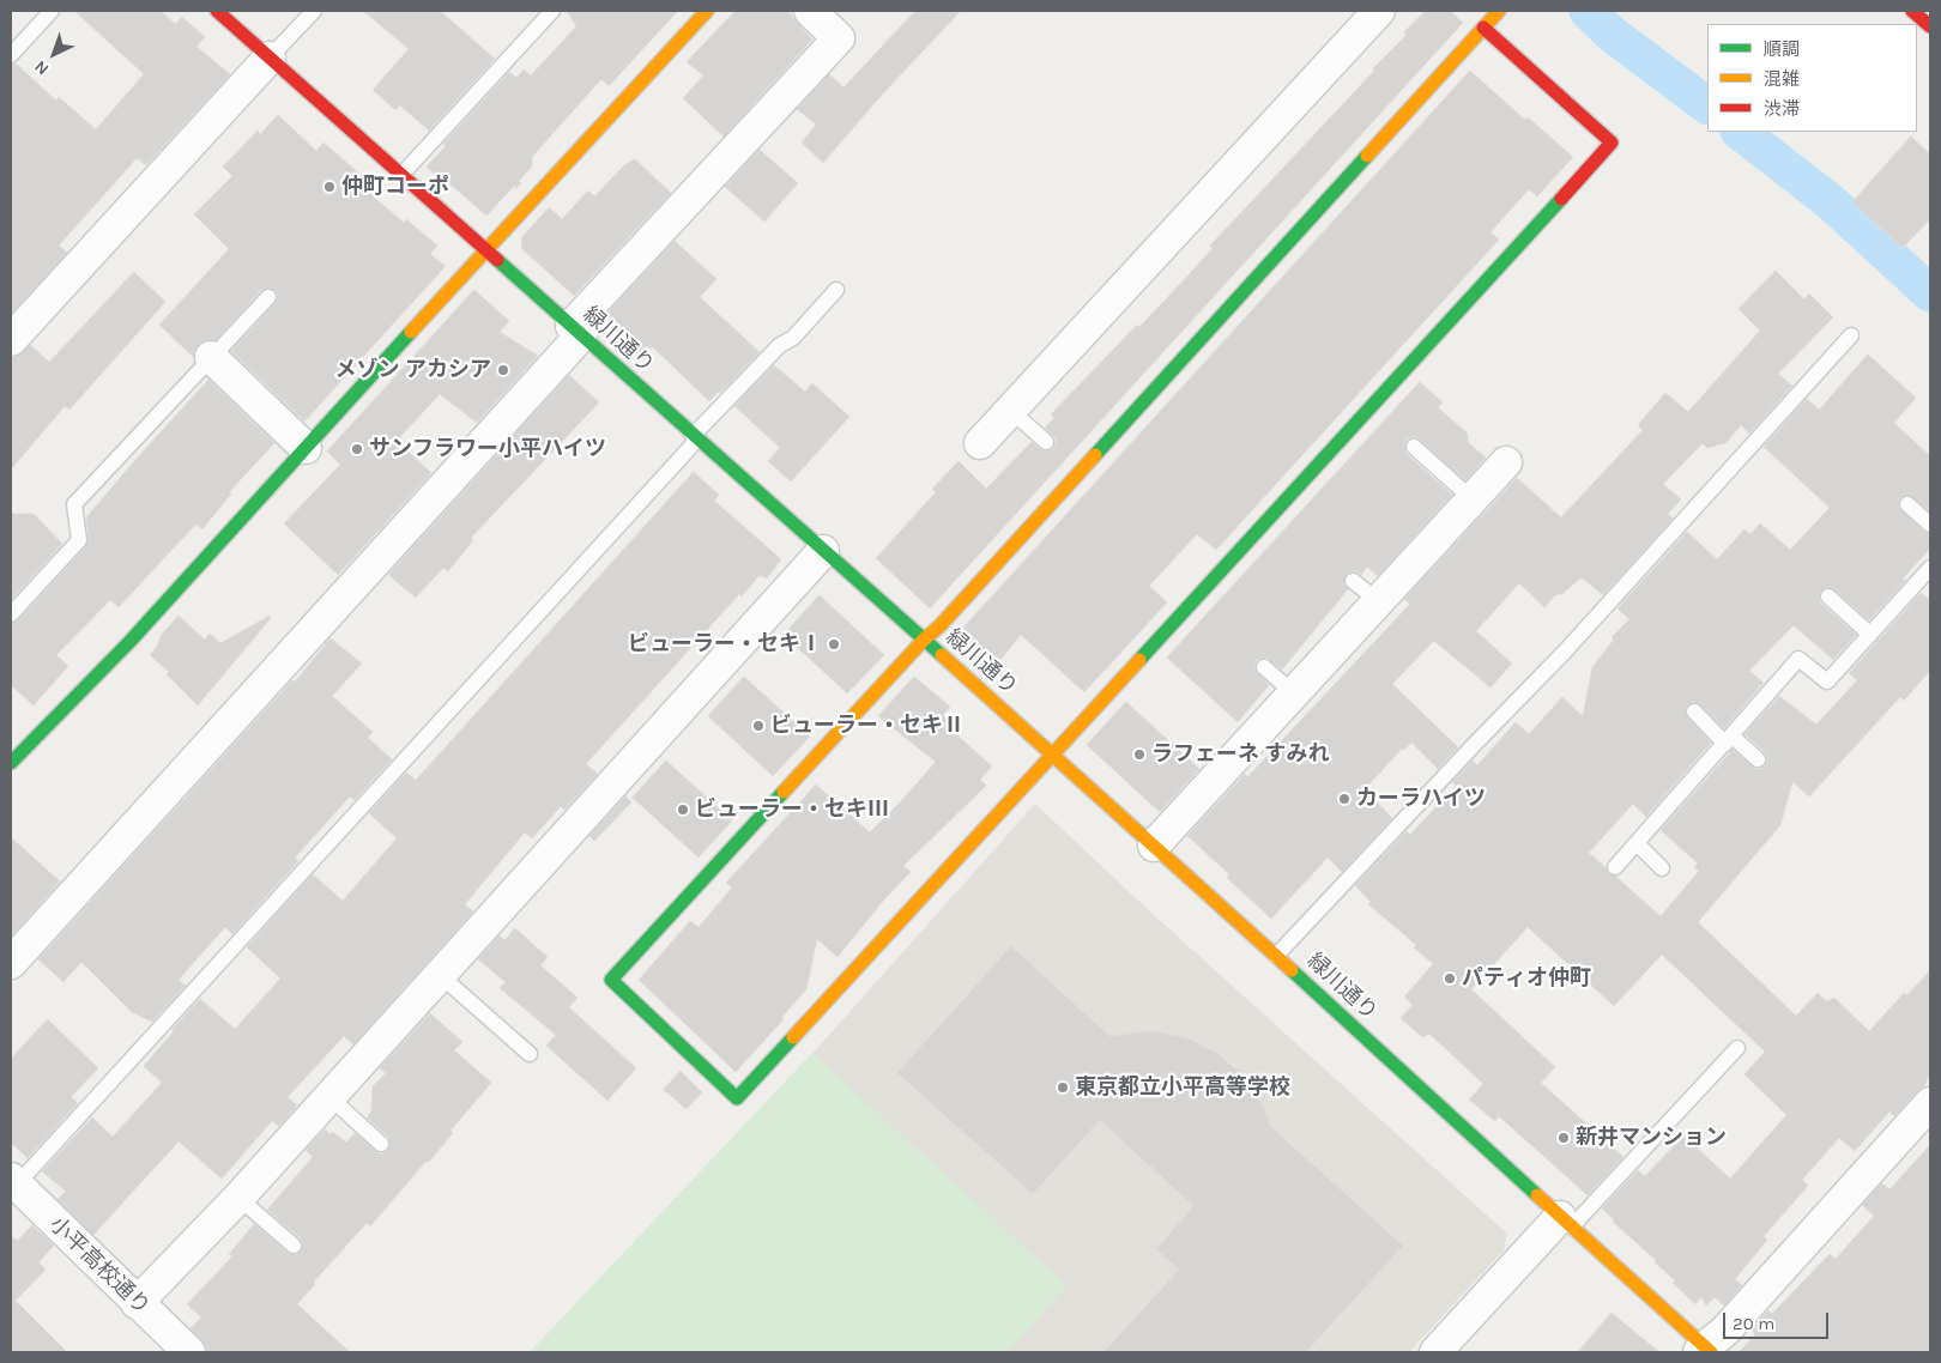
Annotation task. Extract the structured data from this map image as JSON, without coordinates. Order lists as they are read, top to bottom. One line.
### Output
{"streets":{"street":["緑川通り","小平高校通り"]},"places":["仲町コーポ","メゾン アカシア","サンフラワー小平ハイツ","ビューラー・セキⅠ","ビューラー・セキⅡ","ラフェーネ すみれ","カーラハイツ","ビューラー・セキⅢ","パティオ仲町","東京都立小平高等学校","新井マンション"],"legend":["順調","混雑","渋滞"],"scale_bar":"20 m","north":"bottom left"}
